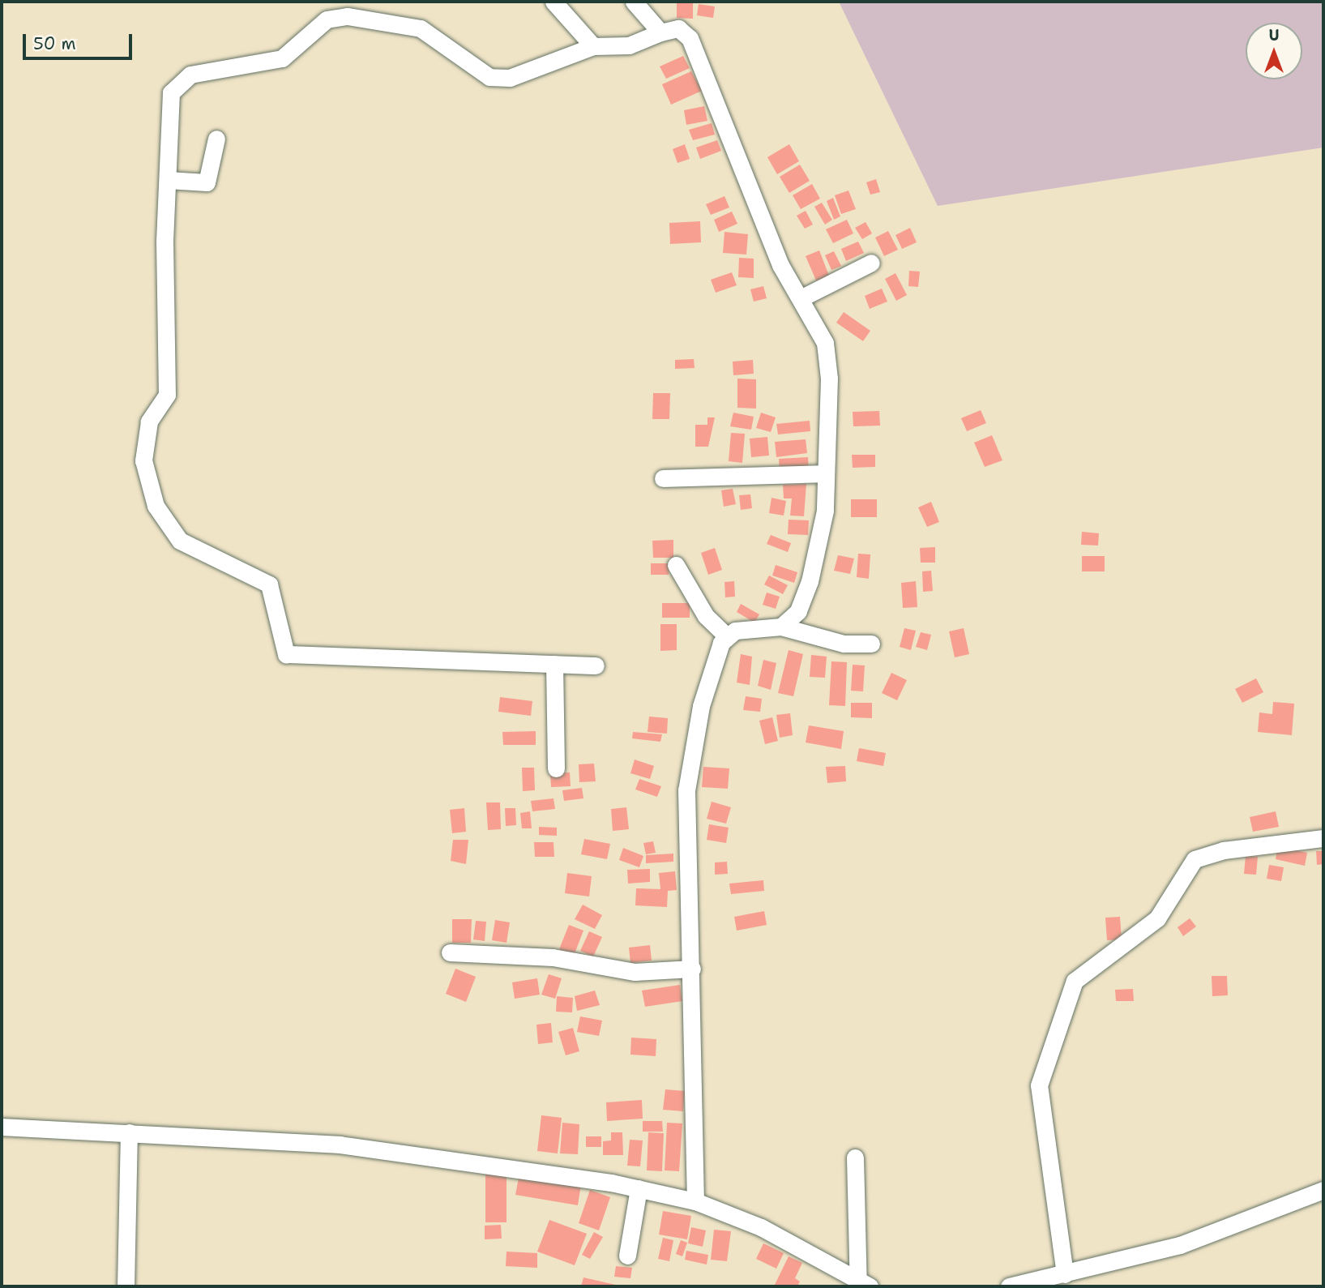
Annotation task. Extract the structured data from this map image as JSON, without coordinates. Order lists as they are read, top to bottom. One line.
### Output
{"scale_bar":"50 m","north":"top"}
